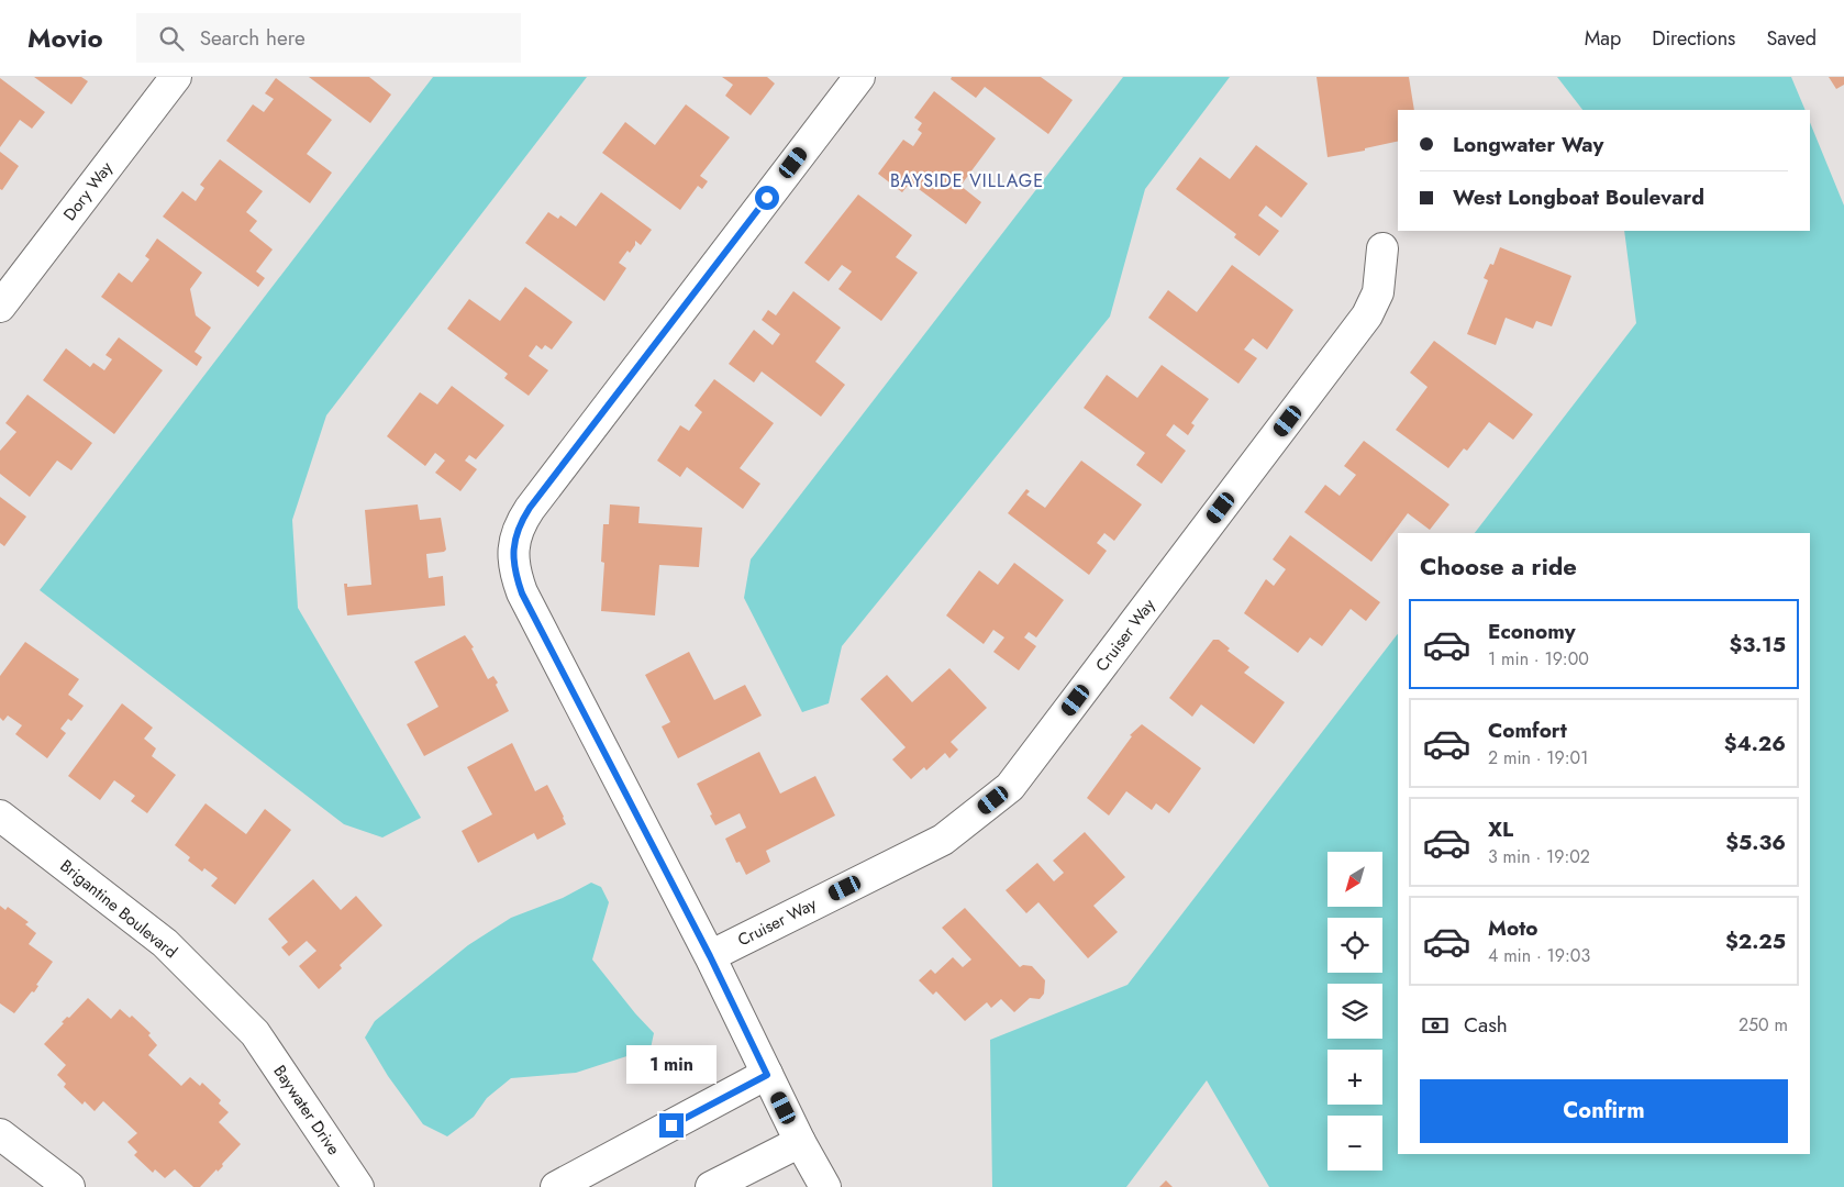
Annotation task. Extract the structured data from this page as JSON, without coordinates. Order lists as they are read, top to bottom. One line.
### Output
{"streets":{"street":["Dory Way","Cruiser Way","Brigantine Boulevard","Baywater Drive"]},"crossings":[["Brigantine Boulevard","Baywater Drive"]],"districts":["BAYSIDE VILLAGE"],"north":"bottom left","page":{"header":"Movio","search":"Search here","nav":["Map","Directions","Saved"],"banner":["Longwater Way","West Longboat Boulevard"],"heading":"Choose a ride","list":[{"name":"Economy","note":"1 min · 19:00","value":"$3.15"},{"name":"Comfort","note":"2 min · 19:01","value":"$4.26"},{"name":"XL","note":"3 min · 19:02","value":"$5.36"},{"name":"Moto","note":"4 min · 19:03","value":"$2.25"}],"map_buttons":["+","−"],"pay":["Cash","250 m"],"bubble":"1 min","buttons":"Confirm"}}
